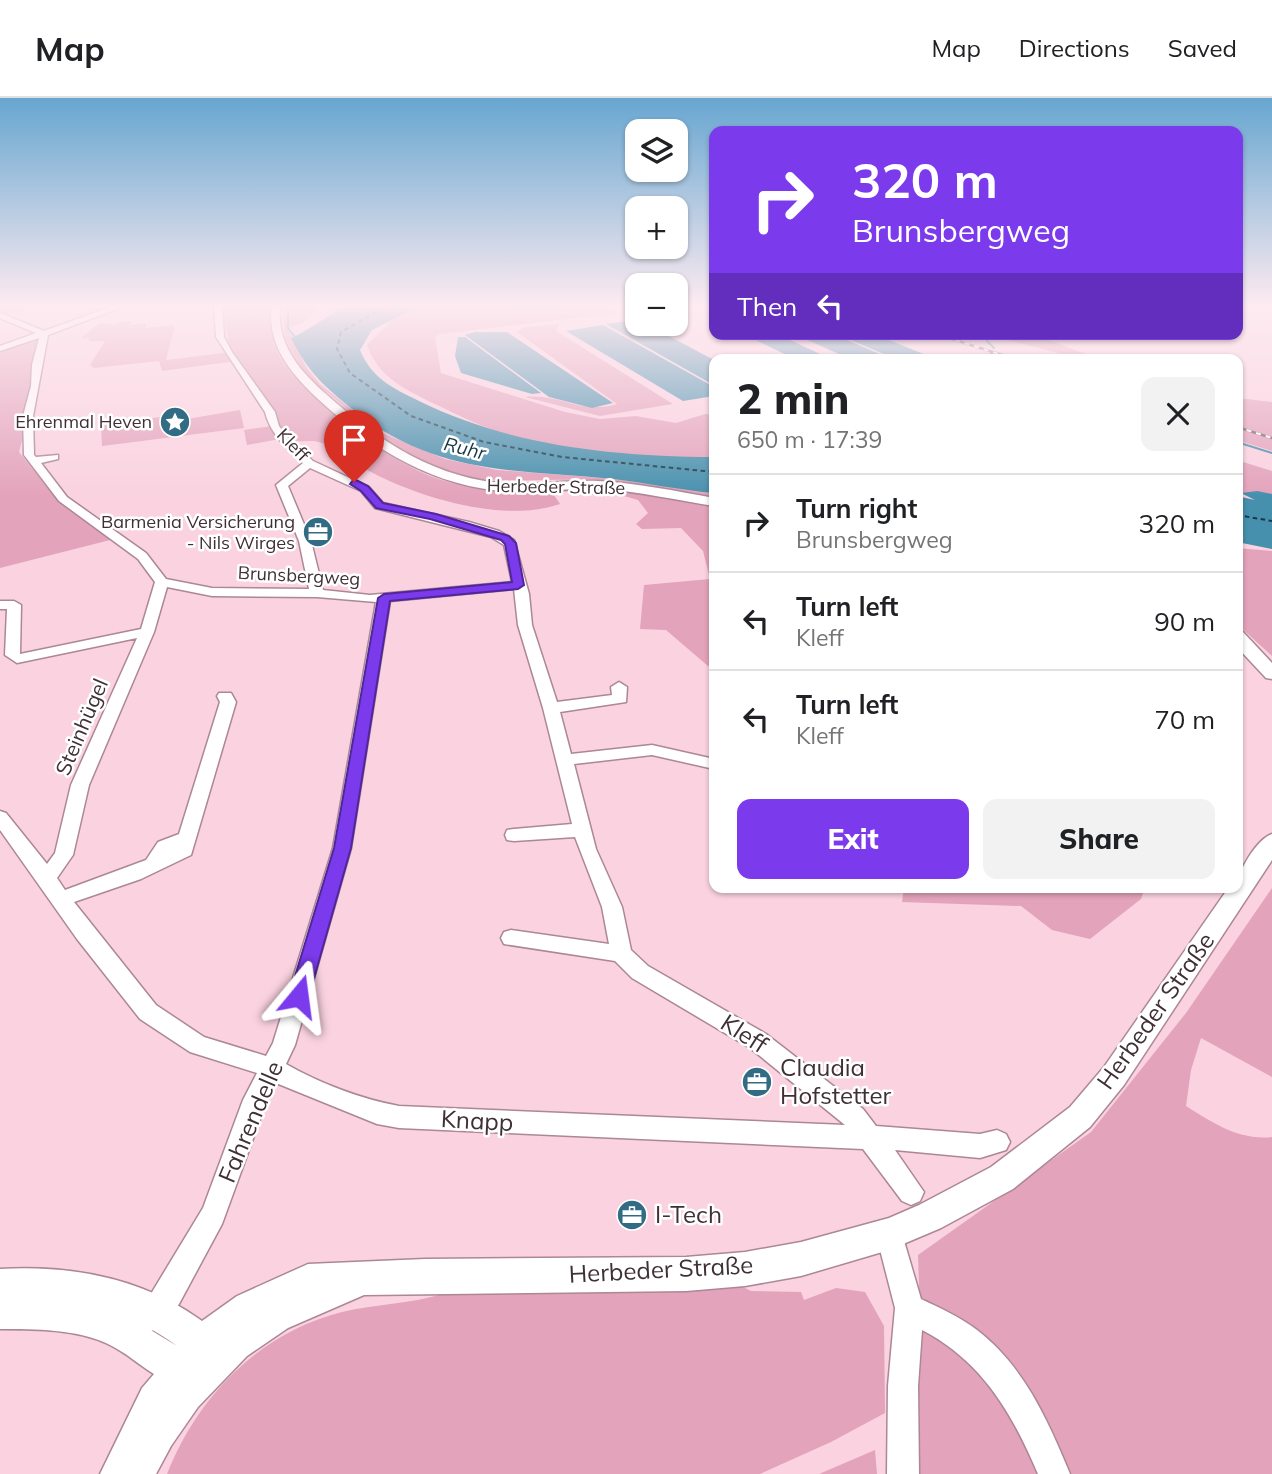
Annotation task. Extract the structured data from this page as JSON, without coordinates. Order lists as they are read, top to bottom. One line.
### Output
{"streets":{"main road":["Herbeder Straße"],"street":["Kleff","Brunsbergweg","Steinhügel","Knapp","Fahrendelle"]},"crossings":[["Kleff","Brunsbergweg"],["Kleff","Knapp"],["Brunsbergweg","Steinhügel"],["Brunsbergweg","Fahrendelle"],["Steinhügel","Knapp"],["Knapp","Fahrendelle"]],"water":["Ruhr"],"places":{"place":["Ehrenmal Heven"],"office":["Barmenia Versicherung - Nils Wirges","Claudia Hofstetter","I-Tech"]},"page":{"header":"Map","nav":["Map","Directions","Saved"],"map_buttons":["+","−"],"turn":["320 m","Brunsbergweg"],"then":"Then","heading":["2 min","650 m · 17:39"],"list":[{"name":"Turn right","note":"Brunsbergweg","value":"320 m"},{"name":"Turn left","note":"Kleff","value":"90 m"},{"name":"Turn left","note":"Kleff","value":"70 m"}],"buttons":["Exit","Share"]}}
